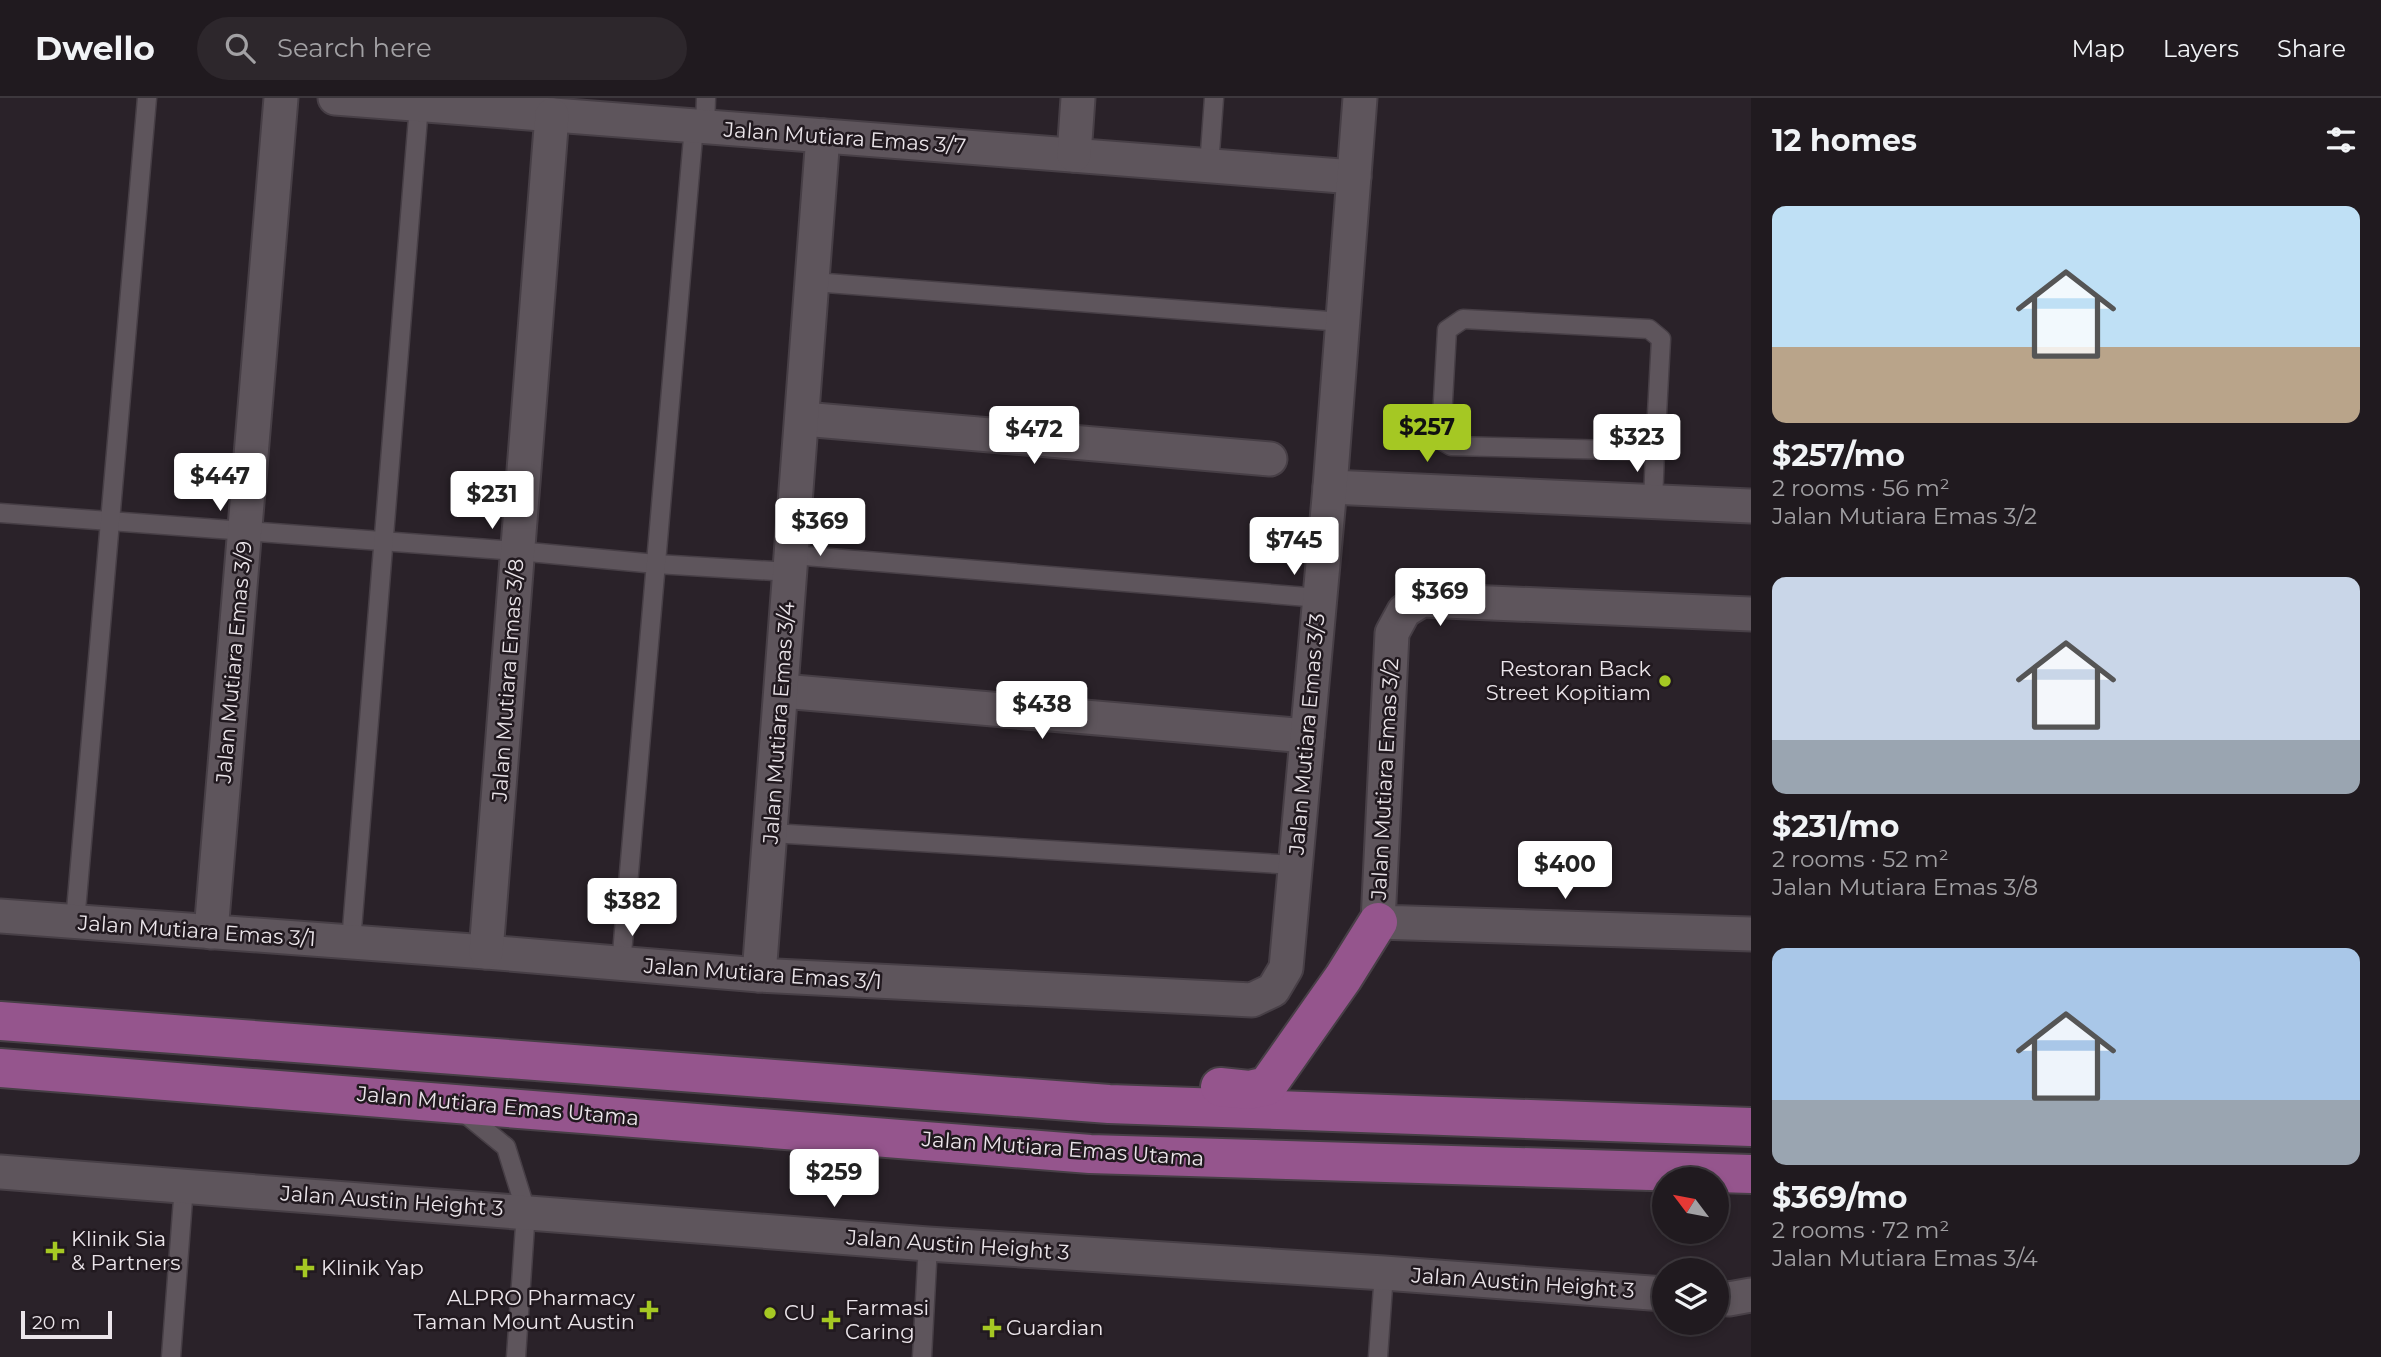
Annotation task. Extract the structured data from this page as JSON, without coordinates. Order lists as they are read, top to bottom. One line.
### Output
{"streets":{"main road":["Jalan Mutiara Emas Utama"],"street":["Jalan Mutiara Emas 3/7","Jalan Mutiara Emas 3/9","Jalan Mutiara Emas 3/8","Jalan Mutiara Emas 3/4","Jalan Mutiara Emas 3/3","Jalan Mutiara Emas 3/2","Jalan Mutiara Emas 3/1","Jalan Austin Height 3"]},"crossings":[["Jalan Mutiara Emas 3/7","Jalan Mutiara Emas 3/8"],["Jalan Mutiara Emas 3/7","Jalan Mutiara Emas 3/4"],["Jalan Mutiara Emas 3/7","Jalan Mutiara Emas 3/3"],["Jalan Mutiara Emas 3/9","Jalan Mutiara Emas 3/1"],["Jalan Mutiara Emas 3/8","Jalan Mutiara Emas 3/1"],["Jalan Mutiara Emas 3/4","Jalan Mutiara Emas 3/1"],["Jalan Mutiara Emas 3/3","Jalan Mutiara Emas 3/1"]],"places":{"other":["Restoran Back Street Kopitiam","CU"],"health":["Klinik Sia & Partners","Klinik Yap","ALPRO Pharmacy Taman Mount Austin","Farmasi Caring","Guardian"]},"scale_bar":"20 m","north":"top left","page":{"header":"Dwello","search":"Search here","nav":["Map","Layers","Share"],"heading":"12 homes","list":[{"name":"$257/mo","note":"2 rooms · 56 m² · Jalan Mutiara Emas 3/2"},{"name":"$231/mo","note":"2 rooms · 52 m² · Jalan Mutiara Emas 3/8"},{"name":"$369/mo","note":"2 rooms · 72 m² · Jalan Mutiara Emas 3/4"}],"price":["$257","$472","$323","$447","$231","$369","$745","$369","$438","$400","$382","$259"],"scale":"20 m"}}
